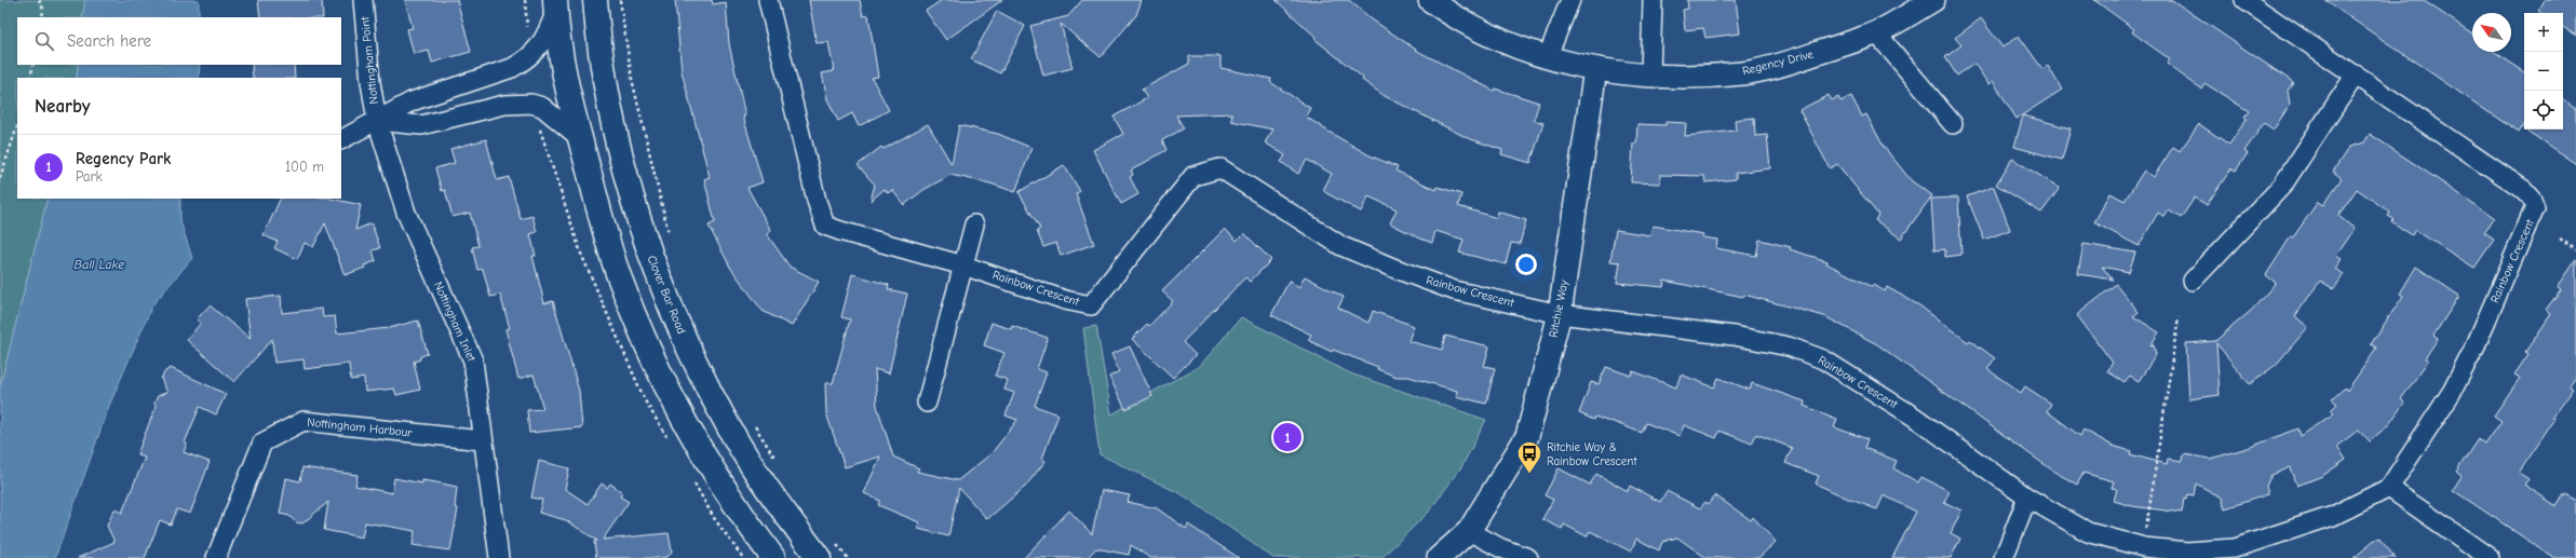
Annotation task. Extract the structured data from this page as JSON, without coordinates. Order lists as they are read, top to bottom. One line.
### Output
{"streets":{"main road":["Clover Bar Road"],"street":["Nottingham Point","Regency Drive","Rainbow Crescent","Ritchie Way","Nottingham Inlet","Nottingham Harbour"]},"crossings":[["Nottingham Point","Nottingham Inlet"],["Regency Drive","Ritchie Way"],["Rainbow Crescent","Ritchie Way"],["Nottingham Inlet","Nottingham Harbour"]],"water":["Ball Lake"],"places":{"bus stop":["Ritchie Way & Rainbow Crescent"]},"north":"top left","page":{"map_buttons":["+","−"],"search":"Search here","heading":"Nearby","list":[{"mark":"1","name":"Regency Park","note":"Park","value":"100 m"}],"pins":"1"}}
